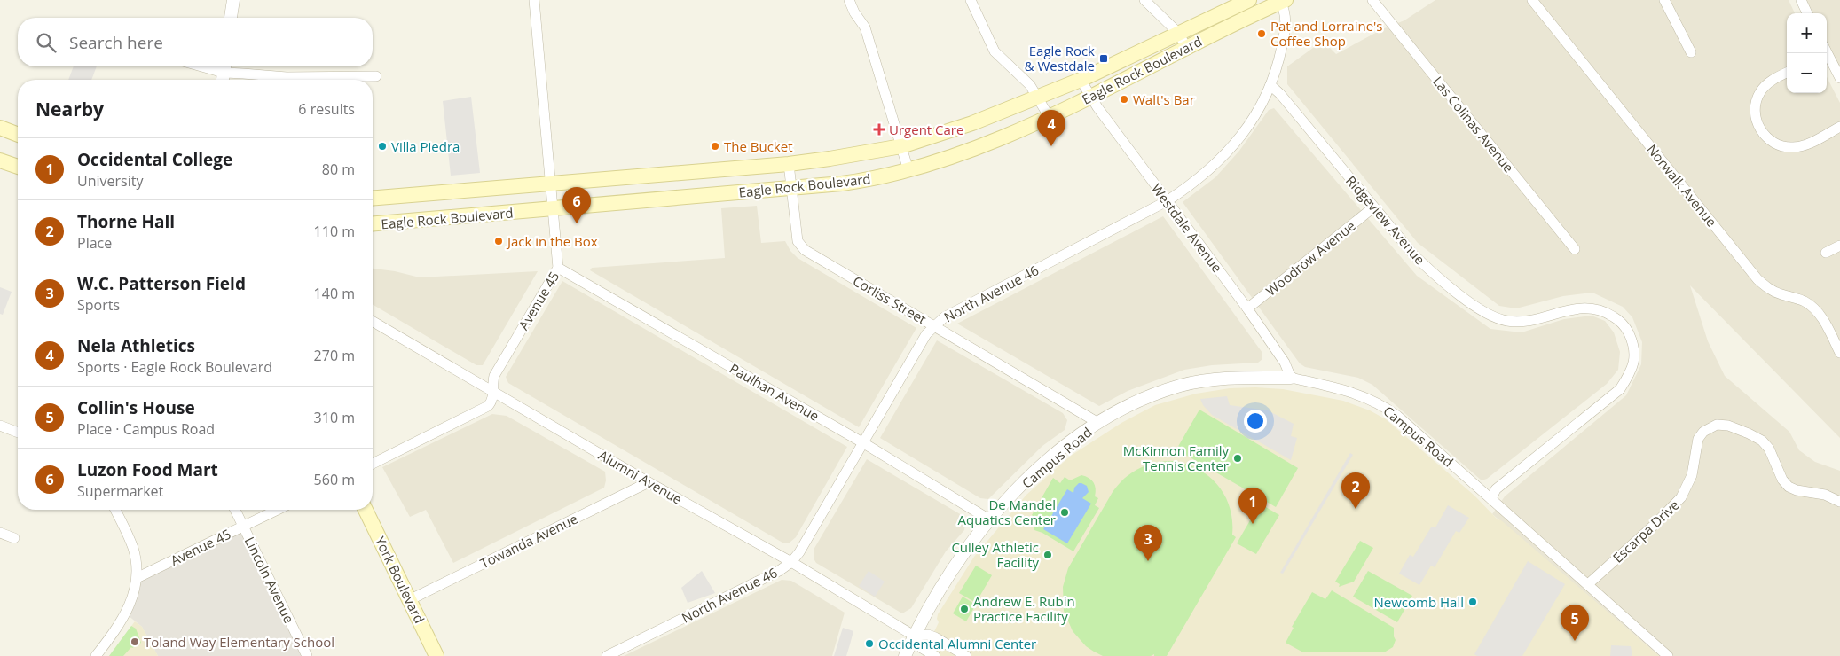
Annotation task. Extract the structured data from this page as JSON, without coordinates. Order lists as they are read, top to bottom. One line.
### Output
{"streets":{"main road":["Eagle Rock Boulevard","York Boulevard"],"street":["Las Colinas Avenue","Norwalk Avenue","Ridgeview Avenue","Westdale Avenue","Woodrow Avenue","North Avenue 46","Corliss Street","Avenue 45","Paulhan Avenue","Campus Road","Alumni Avenue","Escarpa Drive","Towanda Avenue","Lincoln Avenue"]},"crossings":[["Eagle Rock Boulevard","Westdale Avenue"],["Eagle Rock Boulevard","North Avenue 46"],["Eagle Rock Boulevard","Corliss Street"],["Eagle Rock Boulevard","Avenue 45"],["Ridgeview Avenue","Woodrow Avenue"],["Ridgeview Avenue","North Avenue 46"],["Ridgeview Avenue","Campus Road"],["Westdale Avenue","Woodrow Avenue"],["Westdale Avenue","North Avenue 46"],["Westdale Avenue","Campus Road"],["North Avenue 46","Corliss Street"],["North Avenue 46","Paulhan Avenue"],["North Avenue 46","Alumni Avenue"],["Corliss Street","Campus Road"],["Avenue 45","Paulhan Avenue"],["Avenue 45","Alumni Avenue"],["Avenue 45","Lincoln Avenue"],["Paulhan Avenue","Campus Road"],["Campus Road","Alumni Avenue"],["Campus Road","Escarpa Drive"],["Alumni Avenue","Towanda Avenue"],["Towanda Avenue","York Boulevard"]],"places":{"other":["Pat and Lorraine's Coffee Shop","Walt's Bar","Villa Piedra","The Bucket","Jack in the Box","McKinnon Family Tennis Center","De Mandel Aquatics Center","Culley Athletic Facility","Newcomb Hall","Andrew E. Rubin Practice Facility","Toland Way Elementary School","Occidental Alumni Center"],"transit":["Eagle Rock & Westdale"],"health":["Urgent Care"]},"page":{"map_buttons":["+","−"],"search":"Search here","heading":["Nearby","6 results"],"pins":["4","6","2","1","3","5"],"list":[{"mark":"1","name":"Occidental College","note":"University","value":"80 m"},{"mark":"2","name":"Thorne Hall","note":"Place","value":"110 m"},{"mark":"3","name":"W.C. Patterson Field","note":"Sports","value":"140 m"},{"mark":"4","name":"Nela Athletics","note":"Sports · Eagle Rock Boulevard","value":"270 m"},{"mark":"5","name":"Collin's House","note":"Place · Campus Road","value":"310 m"},{"mark":"6","name":"Luzon Food Mart","note":"Supermarket","value":"560 m"}]}}
